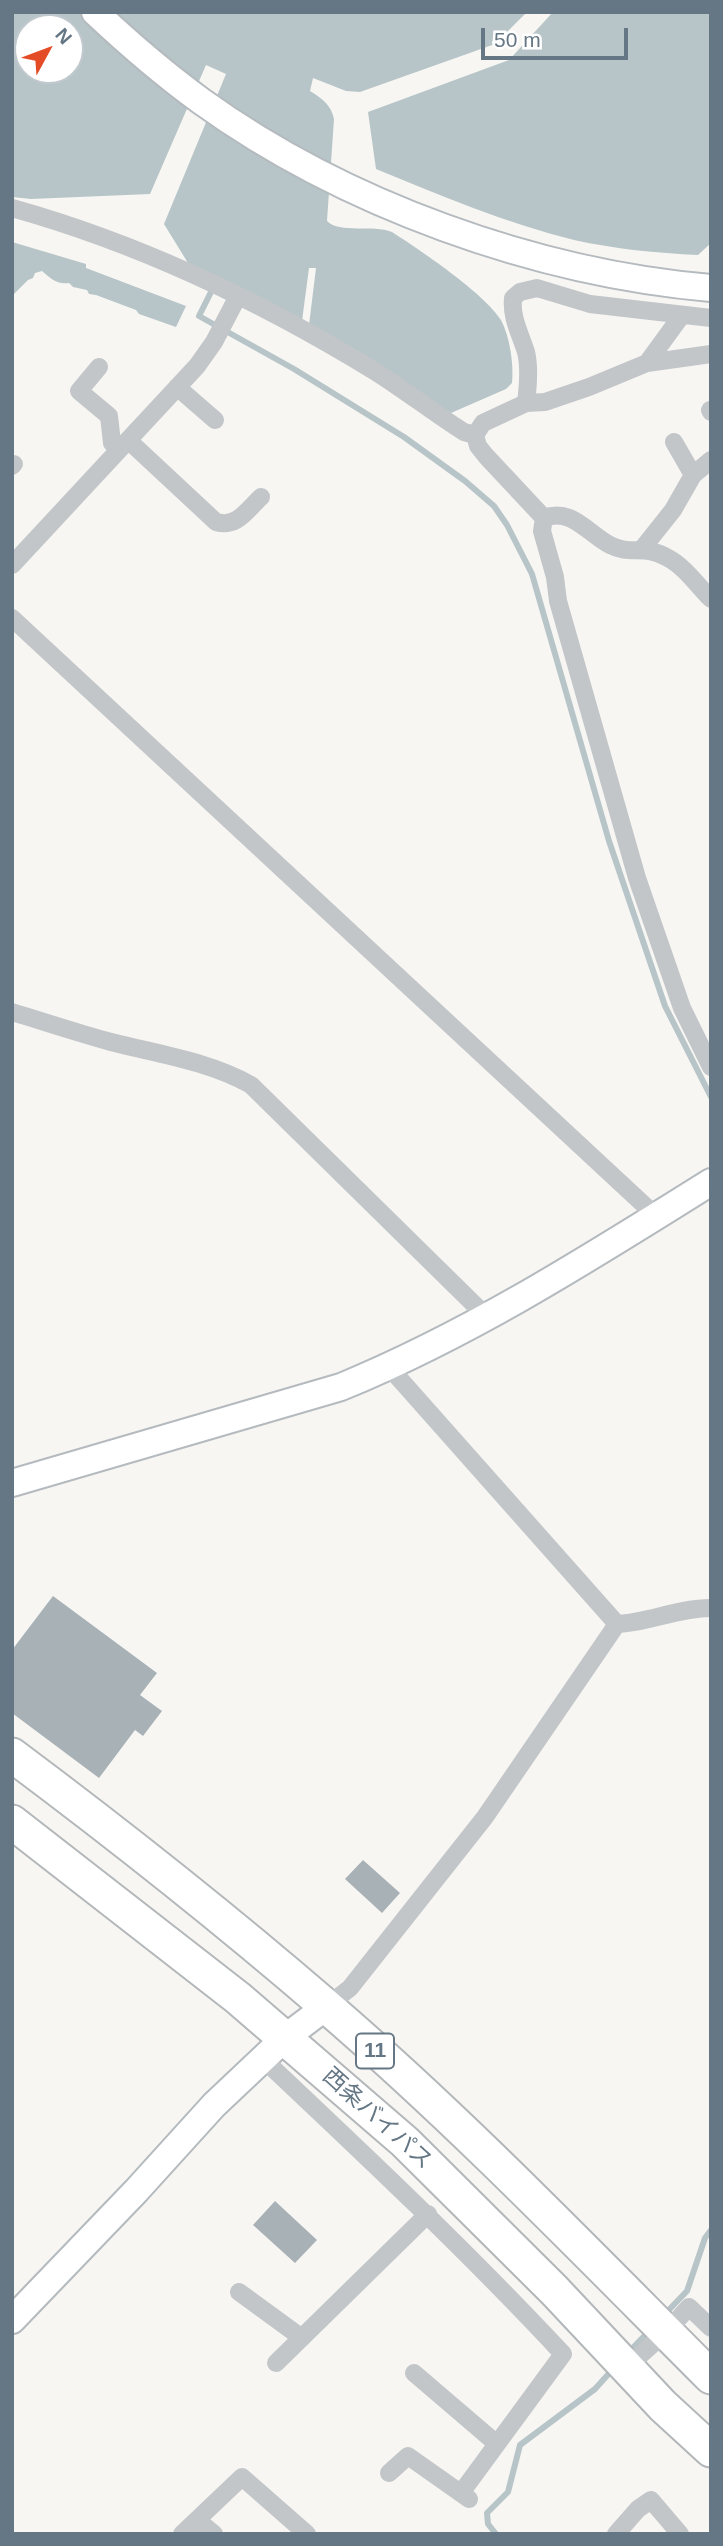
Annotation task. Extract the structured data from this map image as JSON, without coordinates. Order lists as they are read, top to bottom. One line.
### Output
{"streets":{"highway":["11","西条バイパス"]},"crossings":[["11","西条バイパス"]],"scale_bar":"50 m","north":"top right"}
